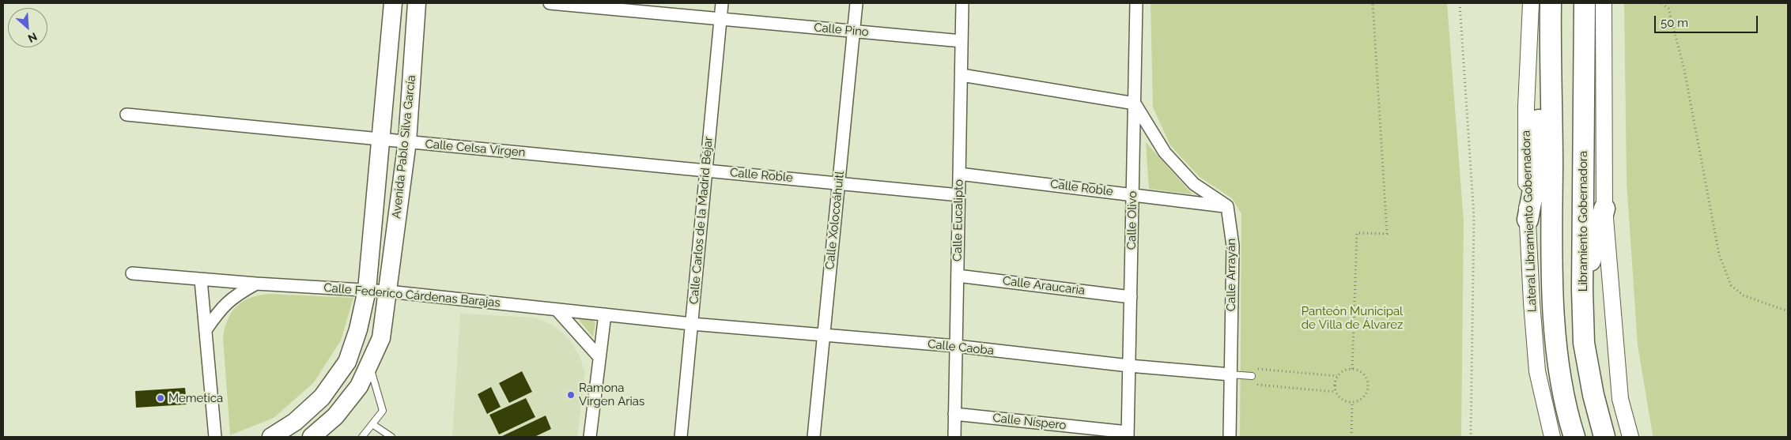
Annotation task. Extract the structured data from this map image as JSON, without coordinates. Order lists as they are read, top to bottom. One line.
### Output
{"streets":{"highway":["Libramiento Gobernadora"],"main road":["Avenida Pablo Silva García"],"street":["Calle Pino","Calle Celsa Virgen","Calle Roble","Calle Carlos de la Madrid Béjar","Calle Xolocoáhuitl","Calle Eucalipto","Calle Olivo","Lateral Libramiento Gobernadora","Calle Arrayán","Calle Araucaria","Calle Federico Cárdenas Barajas","Calle Caoba","Calle Níspero"]},"crossings":[["Calle Pino","Calle Carlos de la Madrid Béjar"],["Calle Pino","Calle Xolocoáhuitl"],["Calle Pino","Calle Eucalipto"],["Avenida Pablo Silva García","Calle Celsa Virgen"],["Avenida Pablo Silva García","Calle Federico Cárdenas Barajas"],["Calle Celsa Virgen","Calle Roble"],["Calle Celsa Virgen","Calle Carlos de la Madrid Béjar"],["Calle Roble","Calle Carlos de la Madrid Béjar"],["Calle Roble","Calle Xolocoáhuitl"],["Calle Roble","Calle Eucalipto"],["Calle Roble","Calle Olivo"],["Calle Roble","Calle Arrayán"],["Calle Carlos de la Madrid Béjar","Calle Federico Cárdenas Barajas"],["Calle Carlos de la Madrid Béjar","Calle Caoba"],["Calle Xolocoáhuitl","Calle Caoba"],["Calle Eucalipto","Calle Araucaria"],["Calle Eucalipto","Calle Caoba"],["Calle Eucalipto","Calle Níspero"],["Calle Olivo","Calle Araucaria"],["Calle Olivo","Calle Caoba"],["Calle Olivo","Calle Níspero"],["Calle Arrayán","Calle Caoba"],["Calle Federico Cárdenas Barajas","Calle Caoba"]],"parks":["Panteón Municipal de Villa de Álvarez"],"places":["Ramona Virgen Arias","Memetica"],"scale_bar":"50 m","north":"bottom right"}
